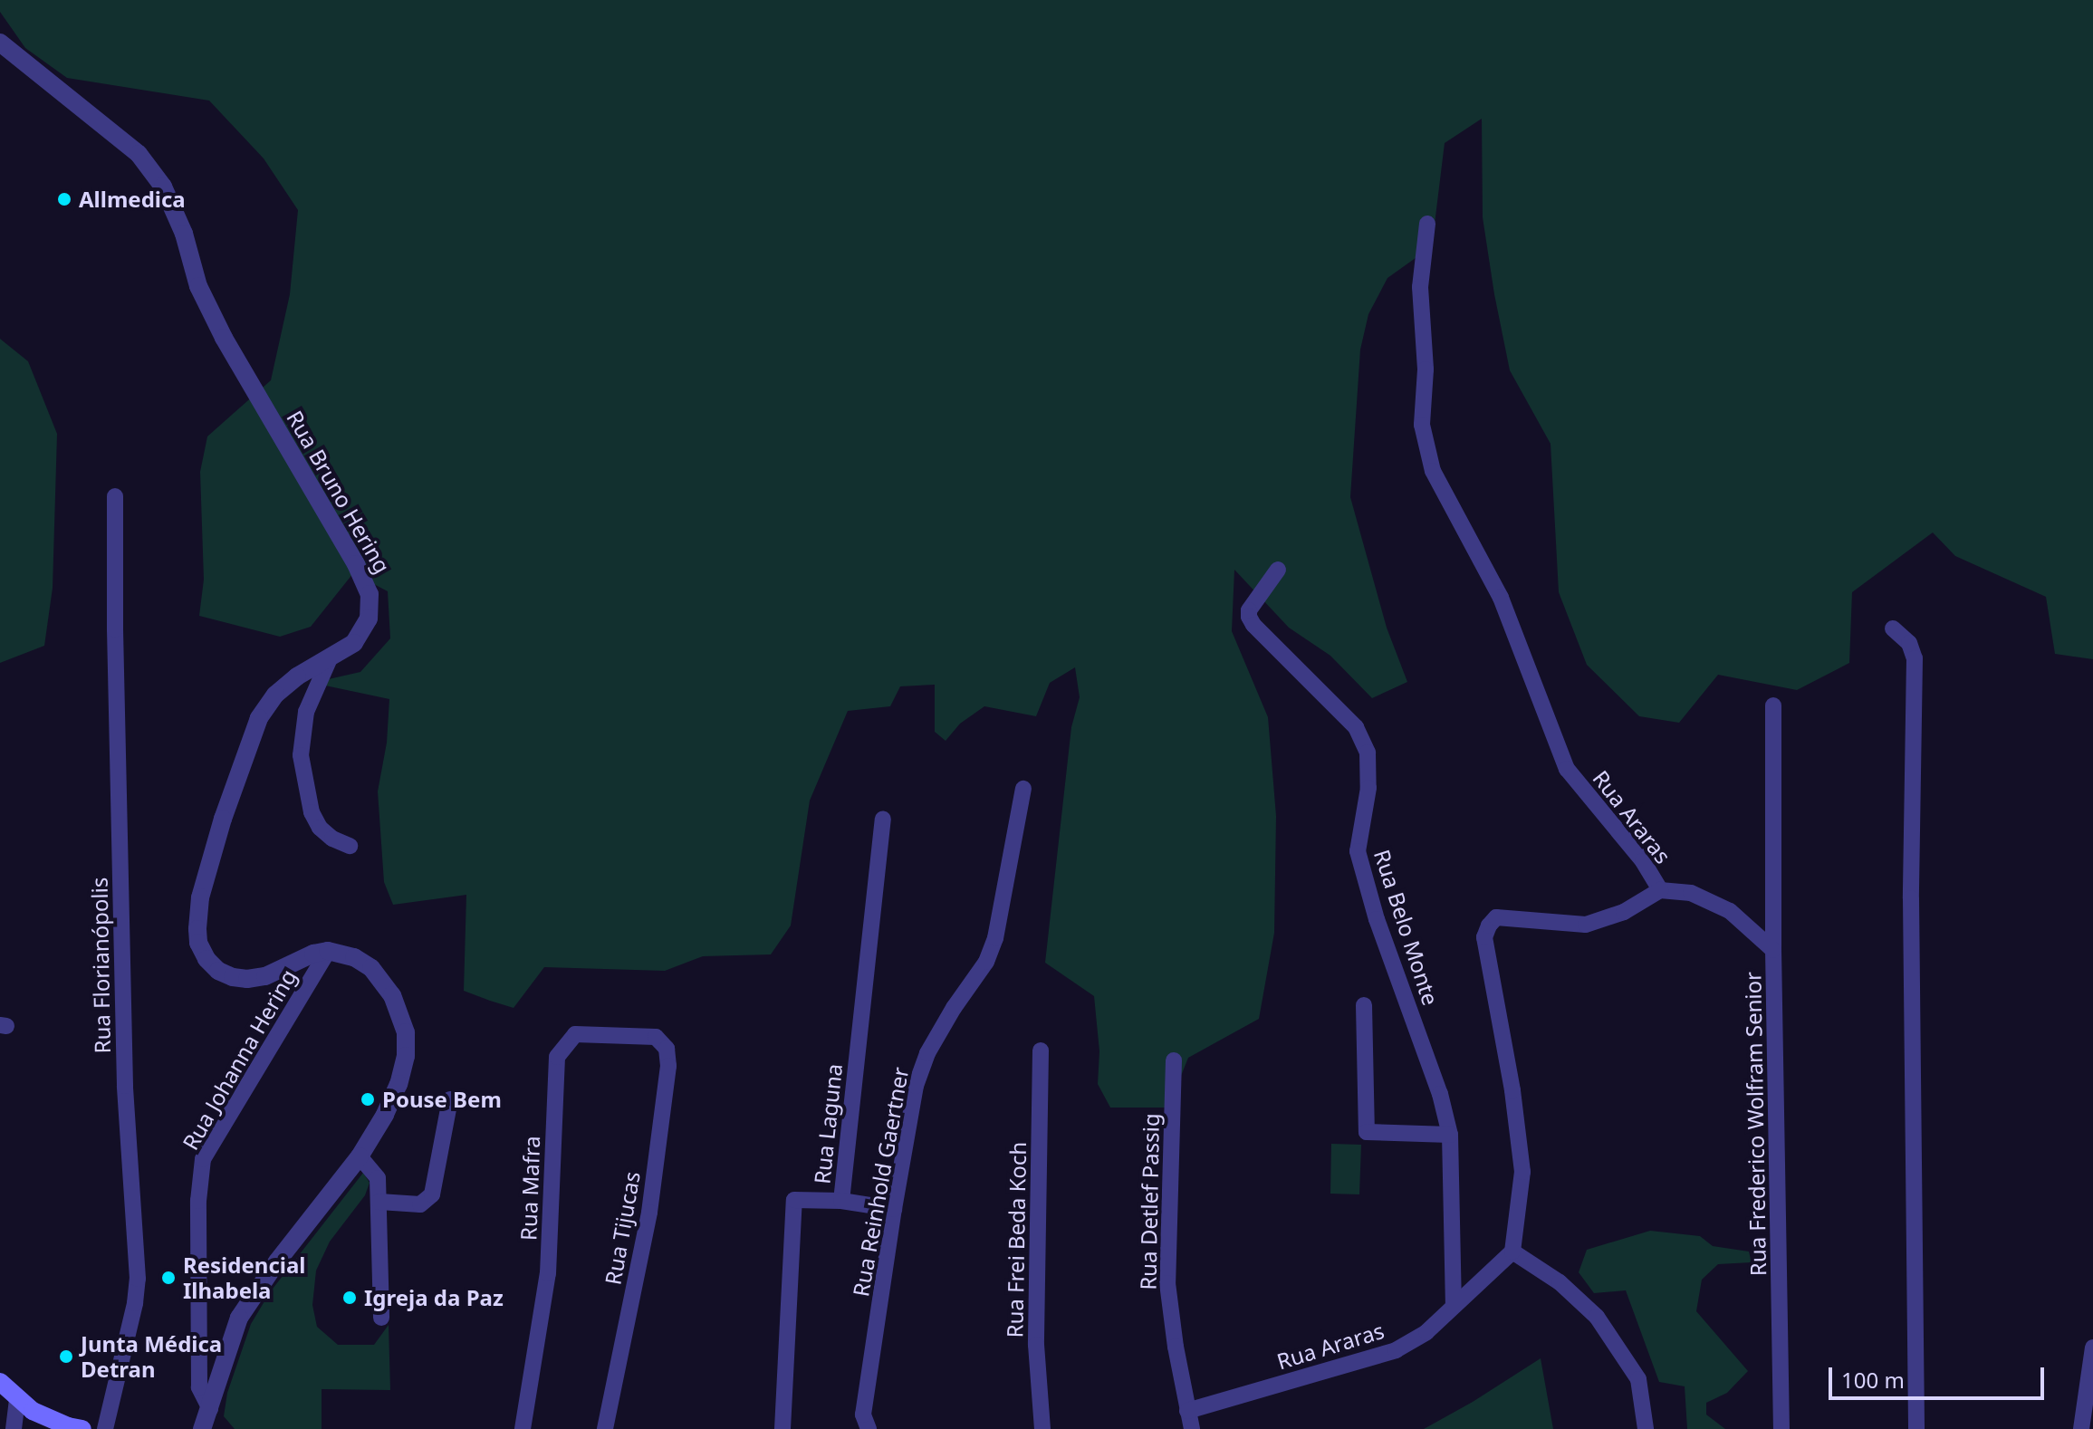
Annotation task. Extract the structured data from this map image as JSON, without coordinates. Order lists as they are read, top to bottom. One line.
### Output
{"streets":{"street":["Rua Bruno Hering","Rua Araras","Rua Belo Monte","Rua Florianópolis","Rua Johanna Hering","Rua Laguna","Rua Frederico Wolfram Senior","Rua Reinhold Gaertner","Rua Mafra","Rua Detlef Passig","Rua Tijucas","Rua Frei Beda Koch"]},"crossings":[["Rua Bruno Hering","Rua Johanna Hering"],["Rua Araras","Rua Belo Monte"],["Rua Araras","Rua Frederico Wolfram Senior"],["Rua Araras","Rua Detlef Passig"],["Rua Mafra","Rua Tijucas"]],"places":["Allmedica","Pouse Bem","Residencial Ilhabela","Igreja da Paz","Junta Médica Detran"],"scale_bar":"100 m"}
